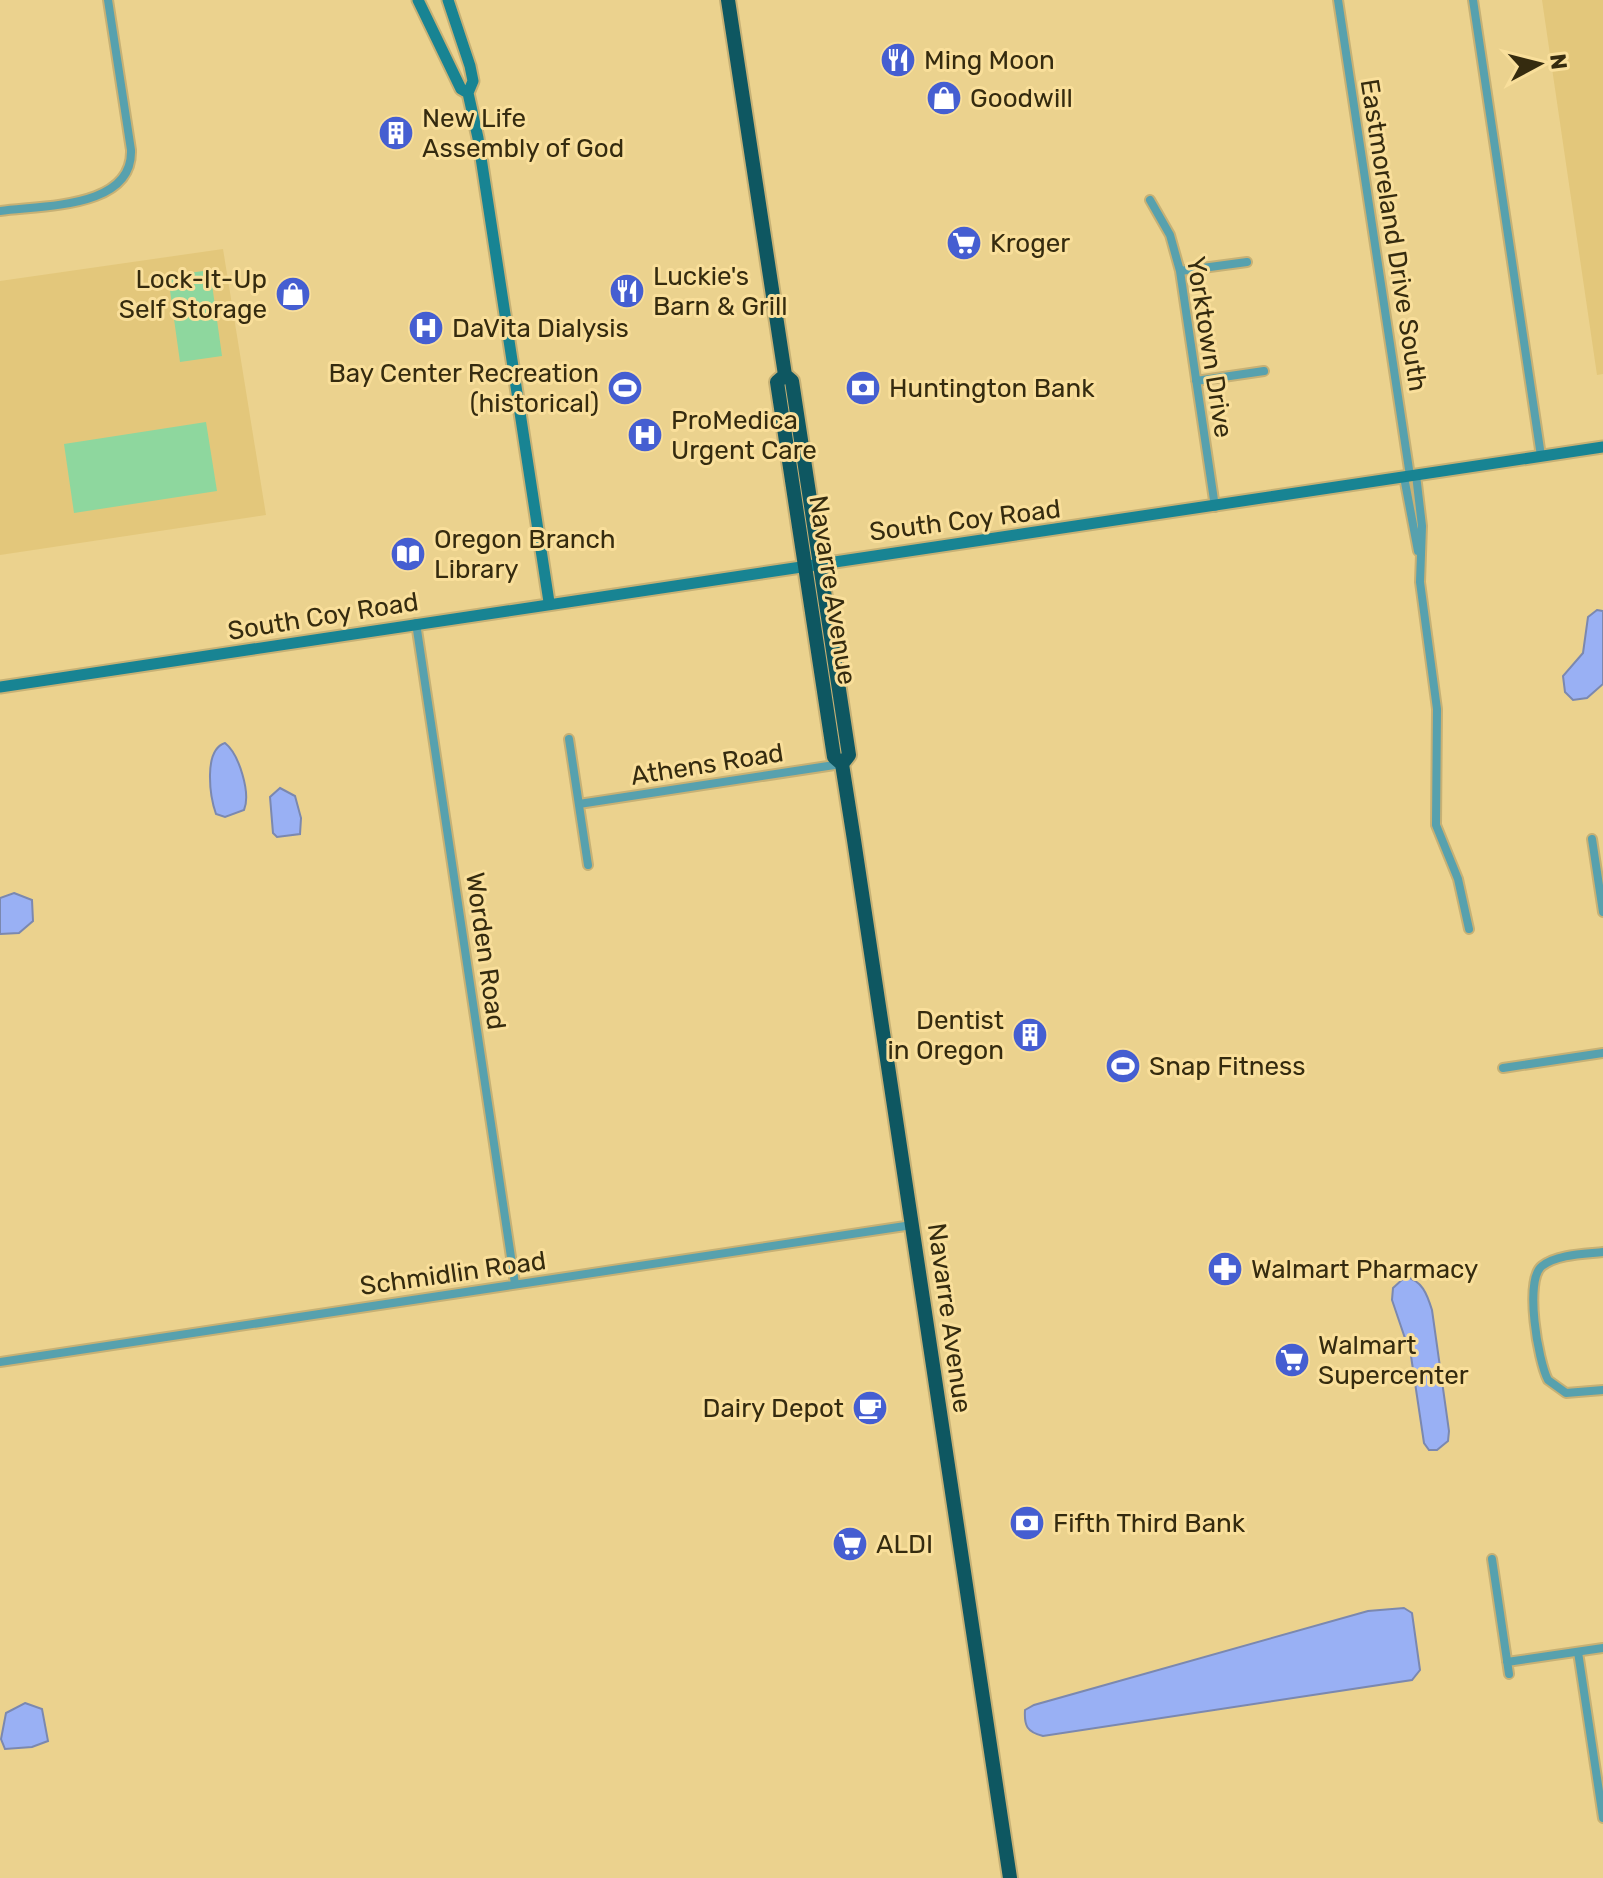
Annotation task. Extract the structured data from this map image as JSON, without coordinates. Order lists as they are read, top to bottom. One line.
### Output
{"streets":{"highway":["Navarre Avenue"],"street":["Eastmoreland Drive South","Yorktown Drive","South Coy Road","Athens Road","Worden Road","Schmidlin Road"]},"crossings":[["Eastmoreland Drive South","South Coy Road"],["Yorktown Drive","South Coy Road"],["South Coy Road","Navarre Avenue"],["South Coy Road","Worden Road"],["Navarre Avenue","Athens Road"],["Navarre Avenue","Schmidlin Road"],["Worden Road","Schmidlin Road"]],"places":{"restaurant":["Ming Moon","Luckie's Barn & Grill"],"shop":["Goodwill","Lock-It-Up Self Storage"],"building":["New Life Assembly of God","Dentist in Oregon"],"supermarket":["Kroger","Walmart Supercenter","ALDI"],"hospital":["DaVita Dialysis","ProMedica Urgent Care"],"sports":["Bay Center Recreation (historical)","Snap Fitness"],"bank":["Huntington Bank","Fifth Third Bank"],"library":["Oregon Branch Library"],"pharmacy":["Walmart Pharmacy"],"cafe":["Dairy Depot"]},"north":"right"}
